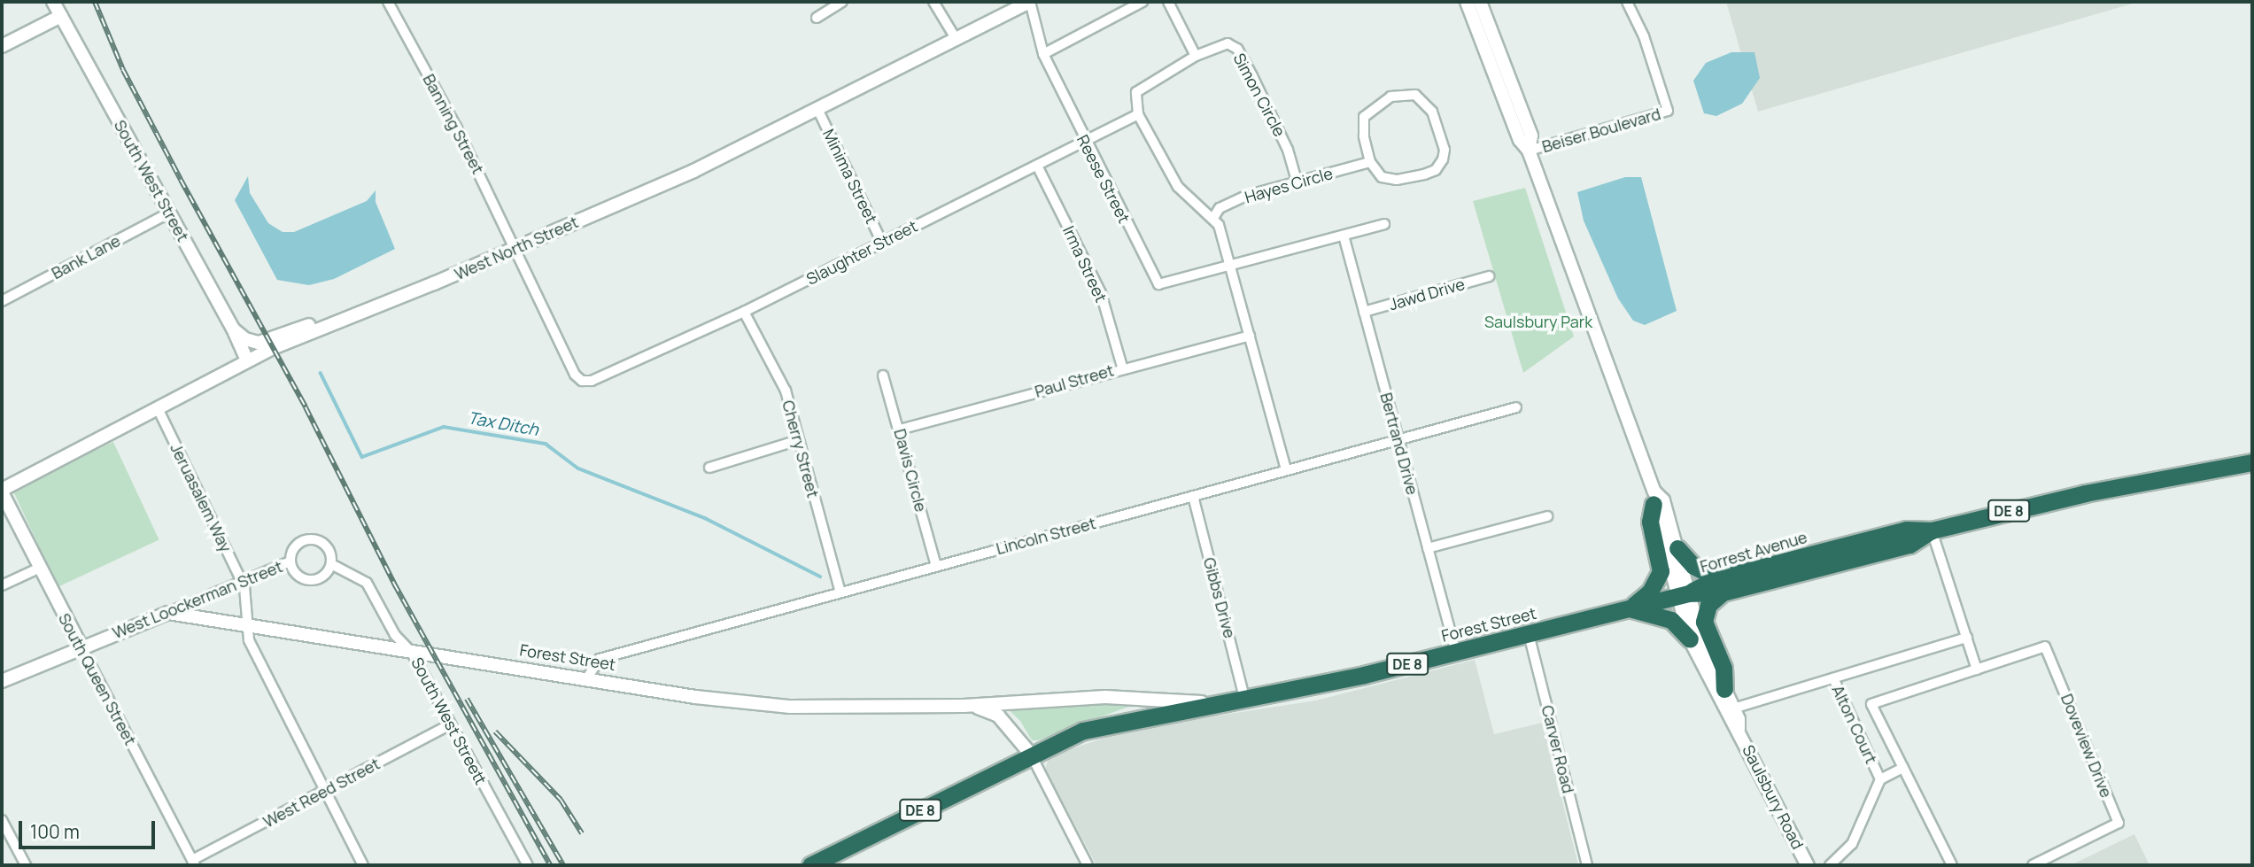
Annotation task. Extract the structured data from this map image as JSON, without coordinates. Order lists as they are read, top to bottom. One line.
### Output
{"streets":{"highway":["DE 8","Forrest Avenue","Forest Street"],"main road":["South West Street","West North Street","West Loockerman Street","South Queen Street","Saulsbury Road"],"street":["Simon Circle","Banning Street","Beiser Boulevard","Minima Street","Reese Street","Hayes Circle","Slaughter Street","Bank Lane","Irma Street","Jawd Drive","Paul Street","Bertrand Drive","Cherry Street","Davis Circle","Jeruasalem Way","Lincoln Street","Gibbs Drive","South West Streett","Alton Court","Doveview Drive","Carver Road","West Reed Street"]},"crossings":[["Simon Circle","Hayes Circle"],["Simon Circle","Slaughter Street"],["Banning Street","West North Street"],["Banning Street","Slaughter Street"],["Minima Street","West North Street"],["Minima Street","Slaughter Street"],["Reese Street","West North Street"],["Reese Street","Slaughter Street"],["Reese Street","Bertrand Drive"],["South West Street","West North Street"],["South West Street","Bank Lane"],["West North Street","Jeruasalem Way"],["West North Street","South Queen Street"],["Slaughter Street","Irma Street"],["Slaughter Street","Cherry Street"],["Irma Street","Paul Street"],["Jawd Drive","Bertrand Drive"],["Paul Street","Davis Circle"],["Bertrand Drive","Lincoln Street"],["Bertrand Drive","Forest Street"],["Cherry Street","Lincoln Street"],["Davis Circle","Lincoln Street"],["Jeruasalem Way","West Loockerman Street"],["Jeruasalem Way","Forest Street"],["Jeruasalem Way","West Reed Street"],["DE 8","Forest Street"],["Lincoln Street","Gibbs Drive"],["Lincoln Street","Forest Street"],["Forrest Avenue","Forest Street"],["Forrest Avenue","Saulsbury Road"],["Gibbs Drive","Forest Street"],["West Loockerman Street","Forest Street"],["West Loockerman Street","South Queen Street"],["West Loockerman Street","South West Streett"],["Forest Street","South West Streett"],["Forest Street","Carver Road"],["Forest Street","Saulsbury Road"],["South Queen Street","West Reed Street"],["South West Streett","West Reed Street"]],"water":["Tax Ditch"],"parks":["Saulsbury Park"],"scale_bar":"100 m"}
